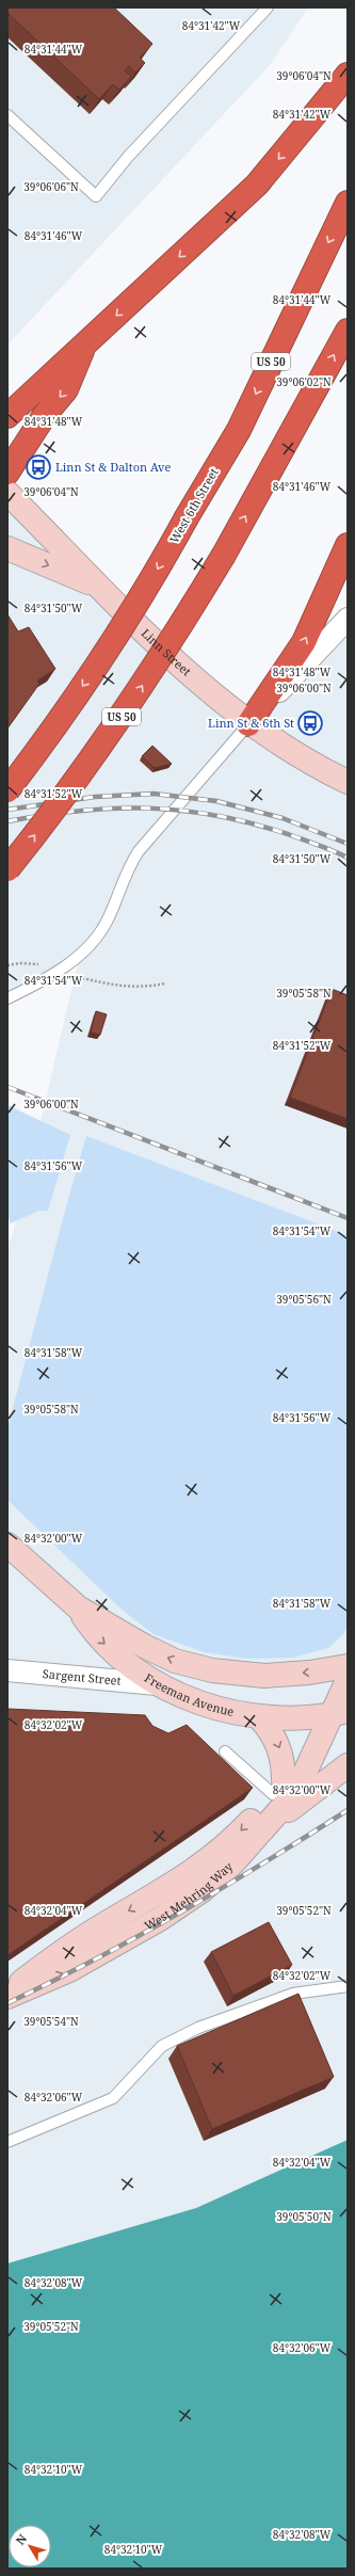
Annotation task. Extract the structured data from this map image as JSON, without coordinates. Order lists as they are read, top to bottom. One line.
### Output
{"streets":{"highway":["US 50","West 6th Street"],"main road":["Linn Street","Freeman Avenue","West Mehring Way"],"street":["Sargent Street"]},"crossings":[["Sargent Street","Freeman Avenue"],["Freeman Avenue","West Mehring Way"]],"places":{"bus stop":["Linn St & Dalton Ave","Linn St & 6th St"]},"north":"top left","coordinates":["84°31'42\"W","84°31'44\"W","39°06'04\"N","39°06'06\"N","84°31'46\"W","39°06'02\"N","84°31'48\"W","84°31'50\"W","39°06'00\"N","84°31'52\"W","84°31'54\"W","39°05'58\"N","84°31'56\"W","39°05'56\"N","84°31'58\"W","84°32'00\"W","84°32'02\"W","84°32'04\"W","39°05'52\"N","39°05'54\"N","84°32'06\"W","39°05'50\"N","84°32'08\"W","84°32'10\"W"]}
